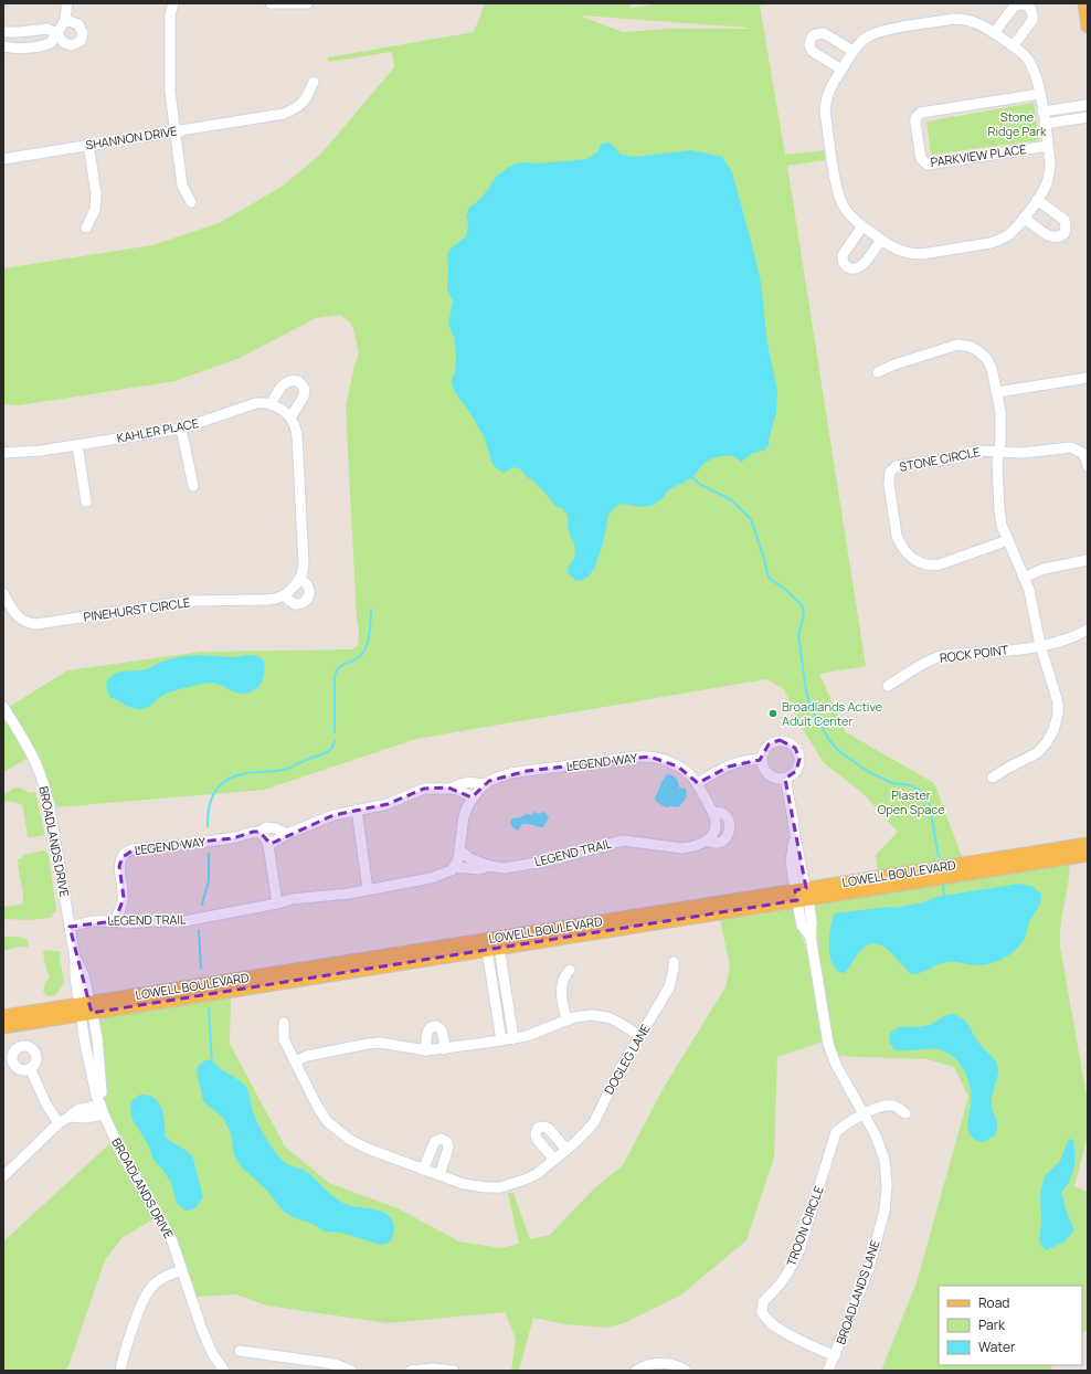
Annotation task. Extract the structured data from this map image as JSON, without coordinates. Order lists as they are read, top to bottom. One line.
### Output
{"streets":{"main road":["LOWELL BOULEVARD"],"street":["SHANNON DRIVE","PARKVIEW PLACE","KAHLER PLACE","STONE CIRCLE","PINEHURST CIRCLE","ROCK POINT","LEGEND WAY","BROADLANDS DRIVE","LEGEND TRAIL","DOGLEG LANE","TROON CIRCLE","BROADLANDS LANE"]},"crossings":[["LEGEND WAY","LEGEND TRAIL"],["BROADLANDS DRIVE","LEGEND TRAIL"],["BROADLANDS DRIVE","LOWELL BOULEVARD"],["LOWELL BOULEVARD","BROADLANDS LANE"],["TROON CIRCLE","BROADLANDS LANE"]],"parks":["Stone Ridge Park","Plaster Open Space"],"places":["Broadlands Active Adult Center"],"legend":["Road","Park","Water"]}
